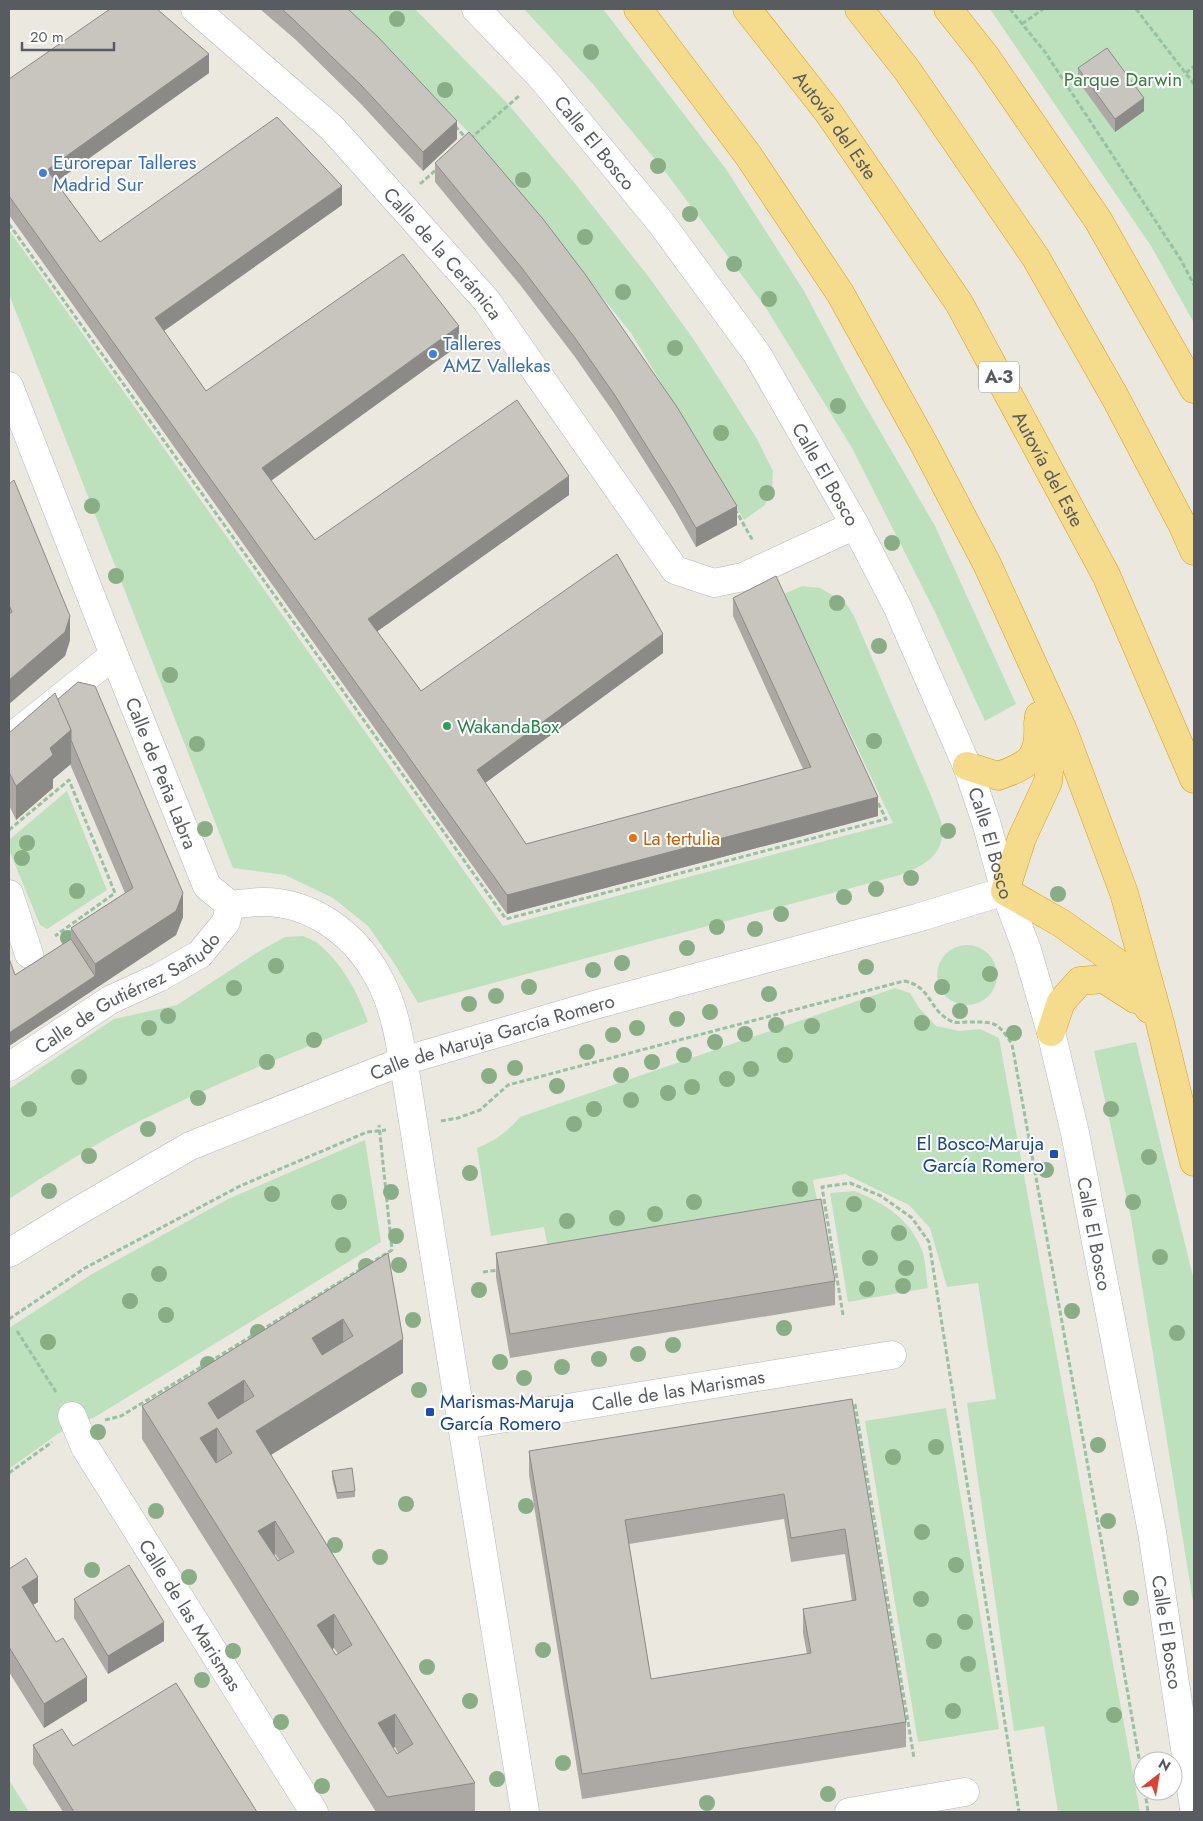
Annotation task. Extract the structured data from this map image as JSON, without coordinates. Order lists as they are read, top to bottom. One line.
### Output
{"streets":{"highway":["Autovía del Este","A-3"],"street":["Calle El Bosco","Calle de la Cerámica","Calle de Peña Labra","Calle de Gutiérrez Sañudo","Calle de Maruja García Romero","Calle de las Marismas"]},"crossings":[["Calle El Bosco","Calle de la Cerámica"],["Calle El Bosco","Calle de Maruja García Romero"],["Calle de Peña Labra","Calle de Gutiérrez Sañudo"]],"parks":["Parque Darwin"],"places":{"other":["Eurorepar Talleres Madrid Sur","Talleres AMZ Vallekas","WakandaBox","La tertulia"],"transit":["El Bosco-Maruja García Romero","Marismas-Maruja García Romero"]},"scale_bar":"20 m","north":"top right"}
